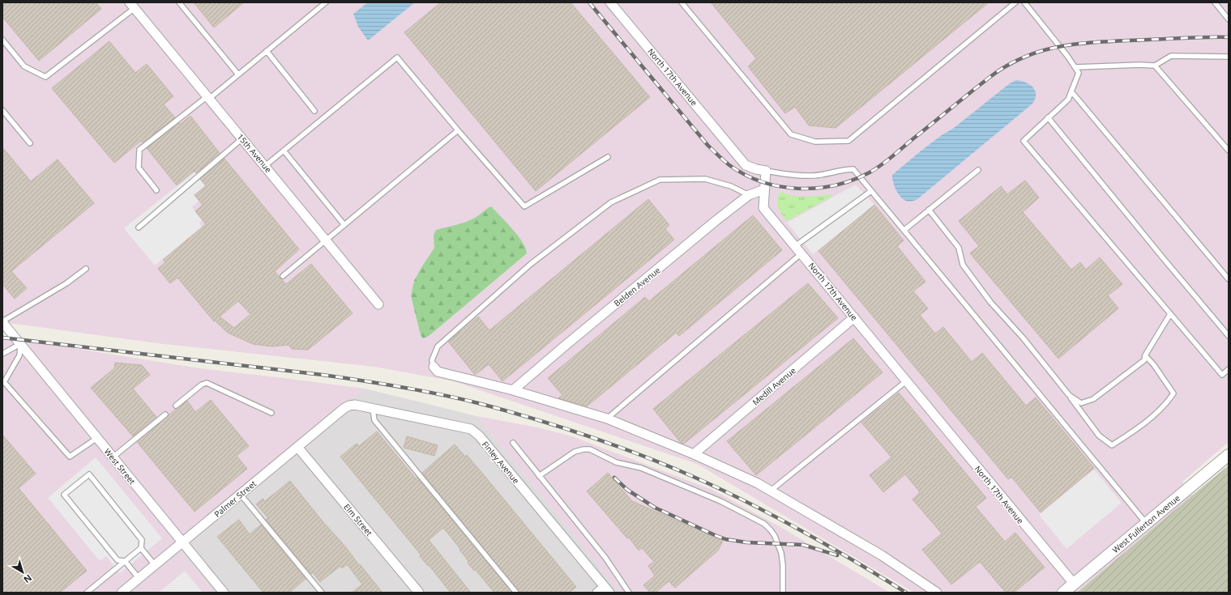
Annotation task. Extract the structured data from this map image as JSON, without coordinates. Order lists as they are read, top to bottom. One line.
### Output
{"streets":{"street":["North 17th Avenue","15th Avenue","Belden Avenue","Medill Avenue","Finley Avenue","West Street","Palmer Street","Elm Street","West Fullerton Avenue"]},"crossings":[["North 17th Avenue","Belden Avenue"],["North 17th Avenue","Medill Avenue"],["North 17th Avenue","West Fullerton Avenue"],["Finley Avenue","Palmer Street"],["West Street","Palmer Street"],["Palmer Street","Elm Street"]],"north":"bottom right"}
